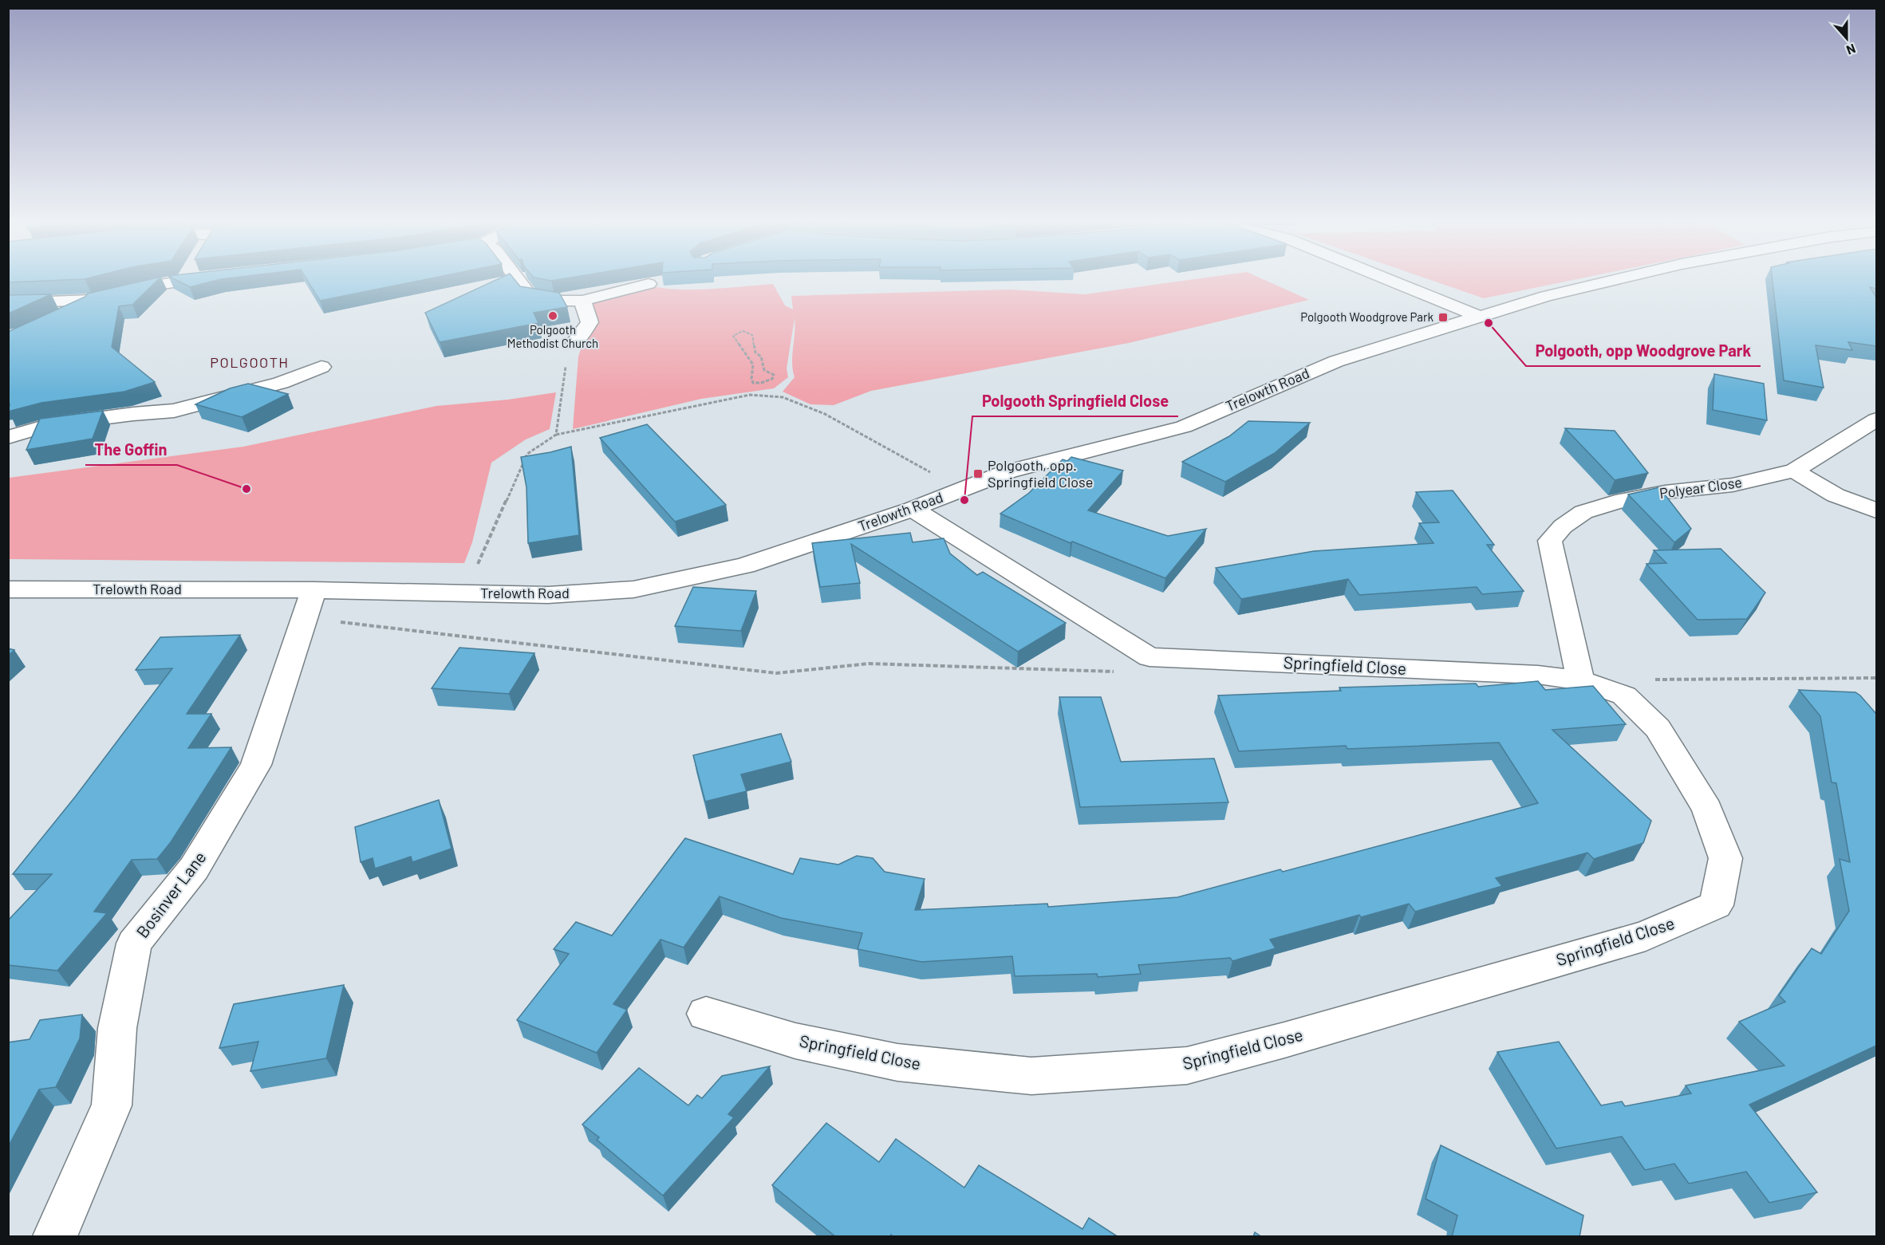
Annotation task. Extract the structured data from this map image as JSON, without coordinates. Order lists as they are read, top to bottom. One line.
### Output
{"streets":{"street":["Trelowth Road","Polyear Close","Springfield Close","Bosinver Lane"]},"crossings":[["Trelowth Road","Springfield Close"],["Trelowth Road","Bosinver Lane"],["Polyear Close","Springfield Close"]],"districts":["POLGOOTH"],"places":{"other":["Polgooth Methodist Church","Polgooth, opp Woodgrove Park","The Goffin","Polgooth Springfield Close"],"transit":["Polgooth Woodgrove Park","Polgooth, opp. Springfield Close"]},"north":"bottom"}
